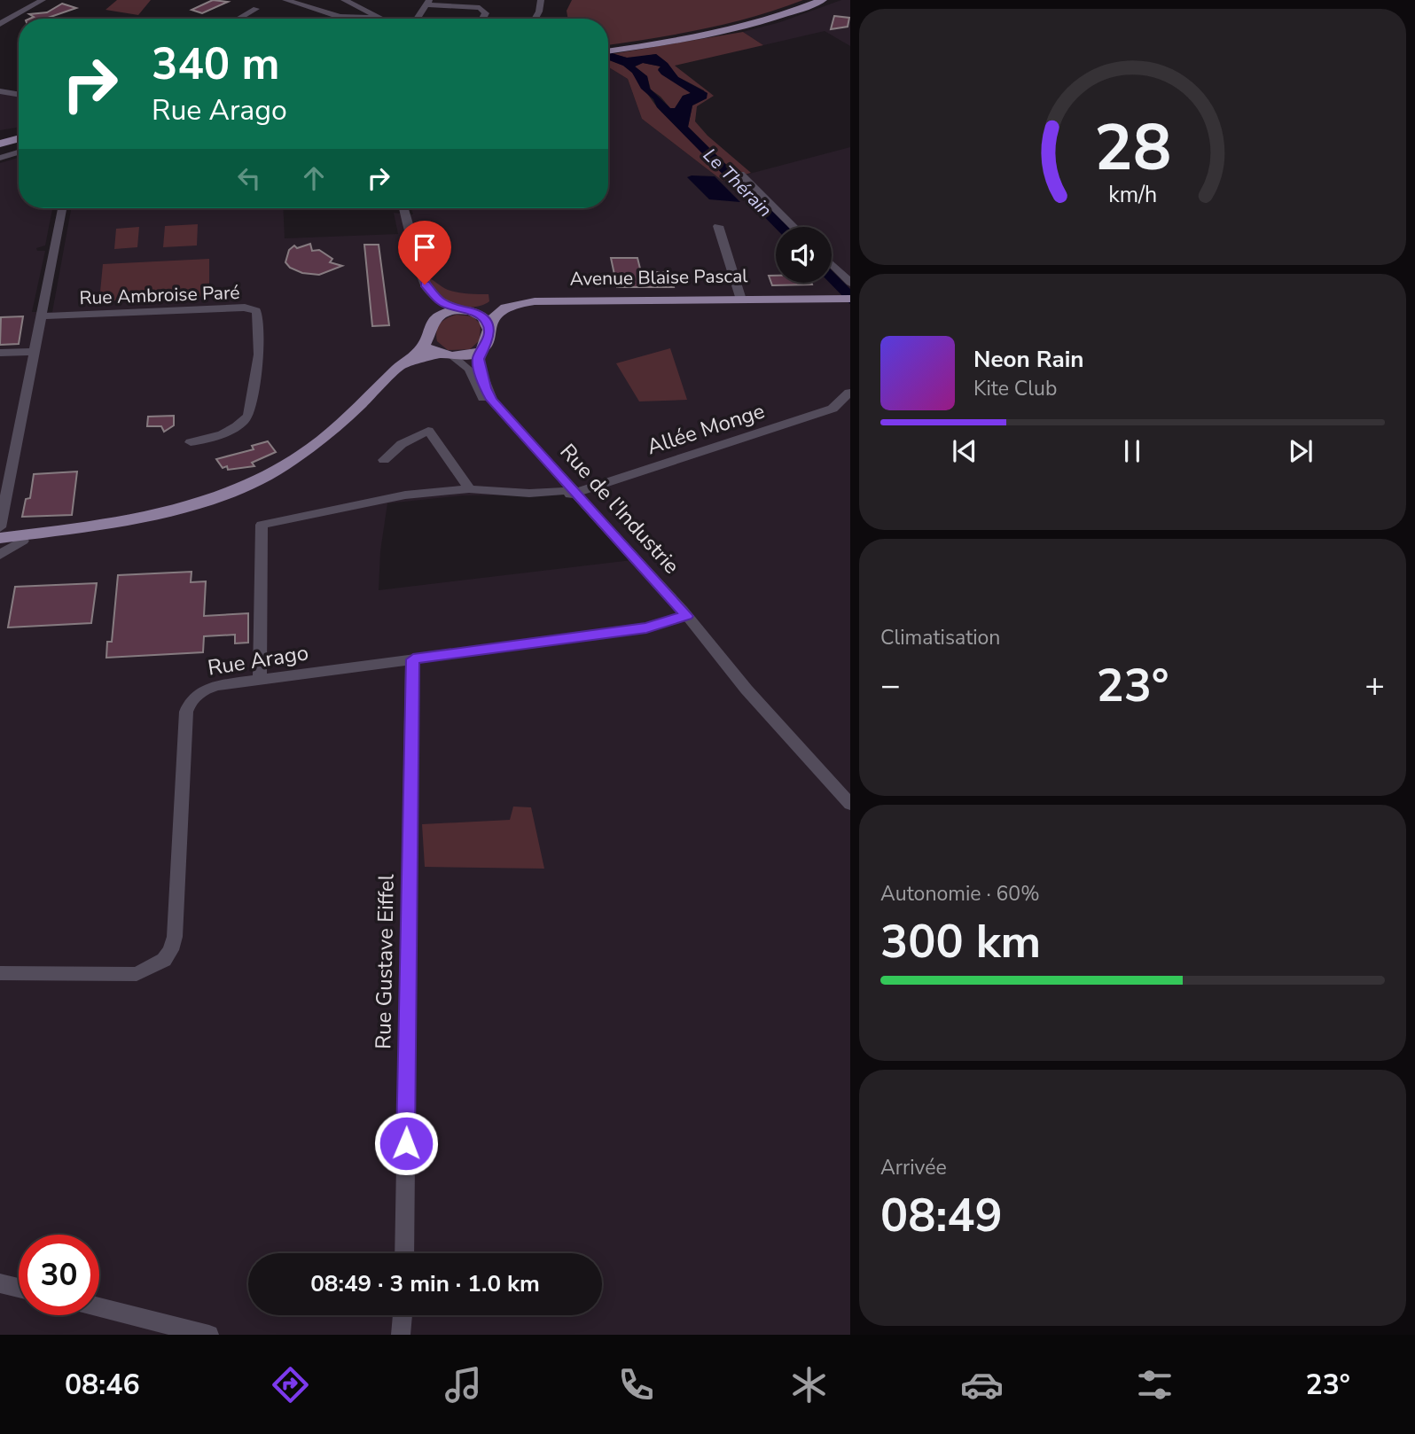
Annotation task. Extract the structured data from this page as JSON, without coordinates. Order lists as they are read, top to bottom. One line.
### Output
{"streets":{"main road":["Avenue Blaise Pascal"],"street":["Rue Ambroise Paré","Allée Monge","Rue de l'Industrie","Rue Arago","Rue Gustave Eiffel"]},"crossings":[["Avenue Blaise Pascal","Rue de l'Industrie"],["Allée Monge","Rue de l'Industrie"],["Allée Monge","Rue Arago"],["Rue de l'Industrie","Rue Arago"],["Rue Arago","Rue Gustave Eiffel"]],"water":["Le Thérain"],"page":{"turn":["340 m","Rue Arago"],"song":["Neon Rain","Kite Club"],"tile":["Climatisation",["Autonomie · 60%","300 km"],["Arrivée","08:49"]],"heat":["−","23°","+"],"limit":"30","trip":"08:49 · 3 min · 1.0 km","tabs":["08:46","23°"],"gauge":["28","km/h"]}}
